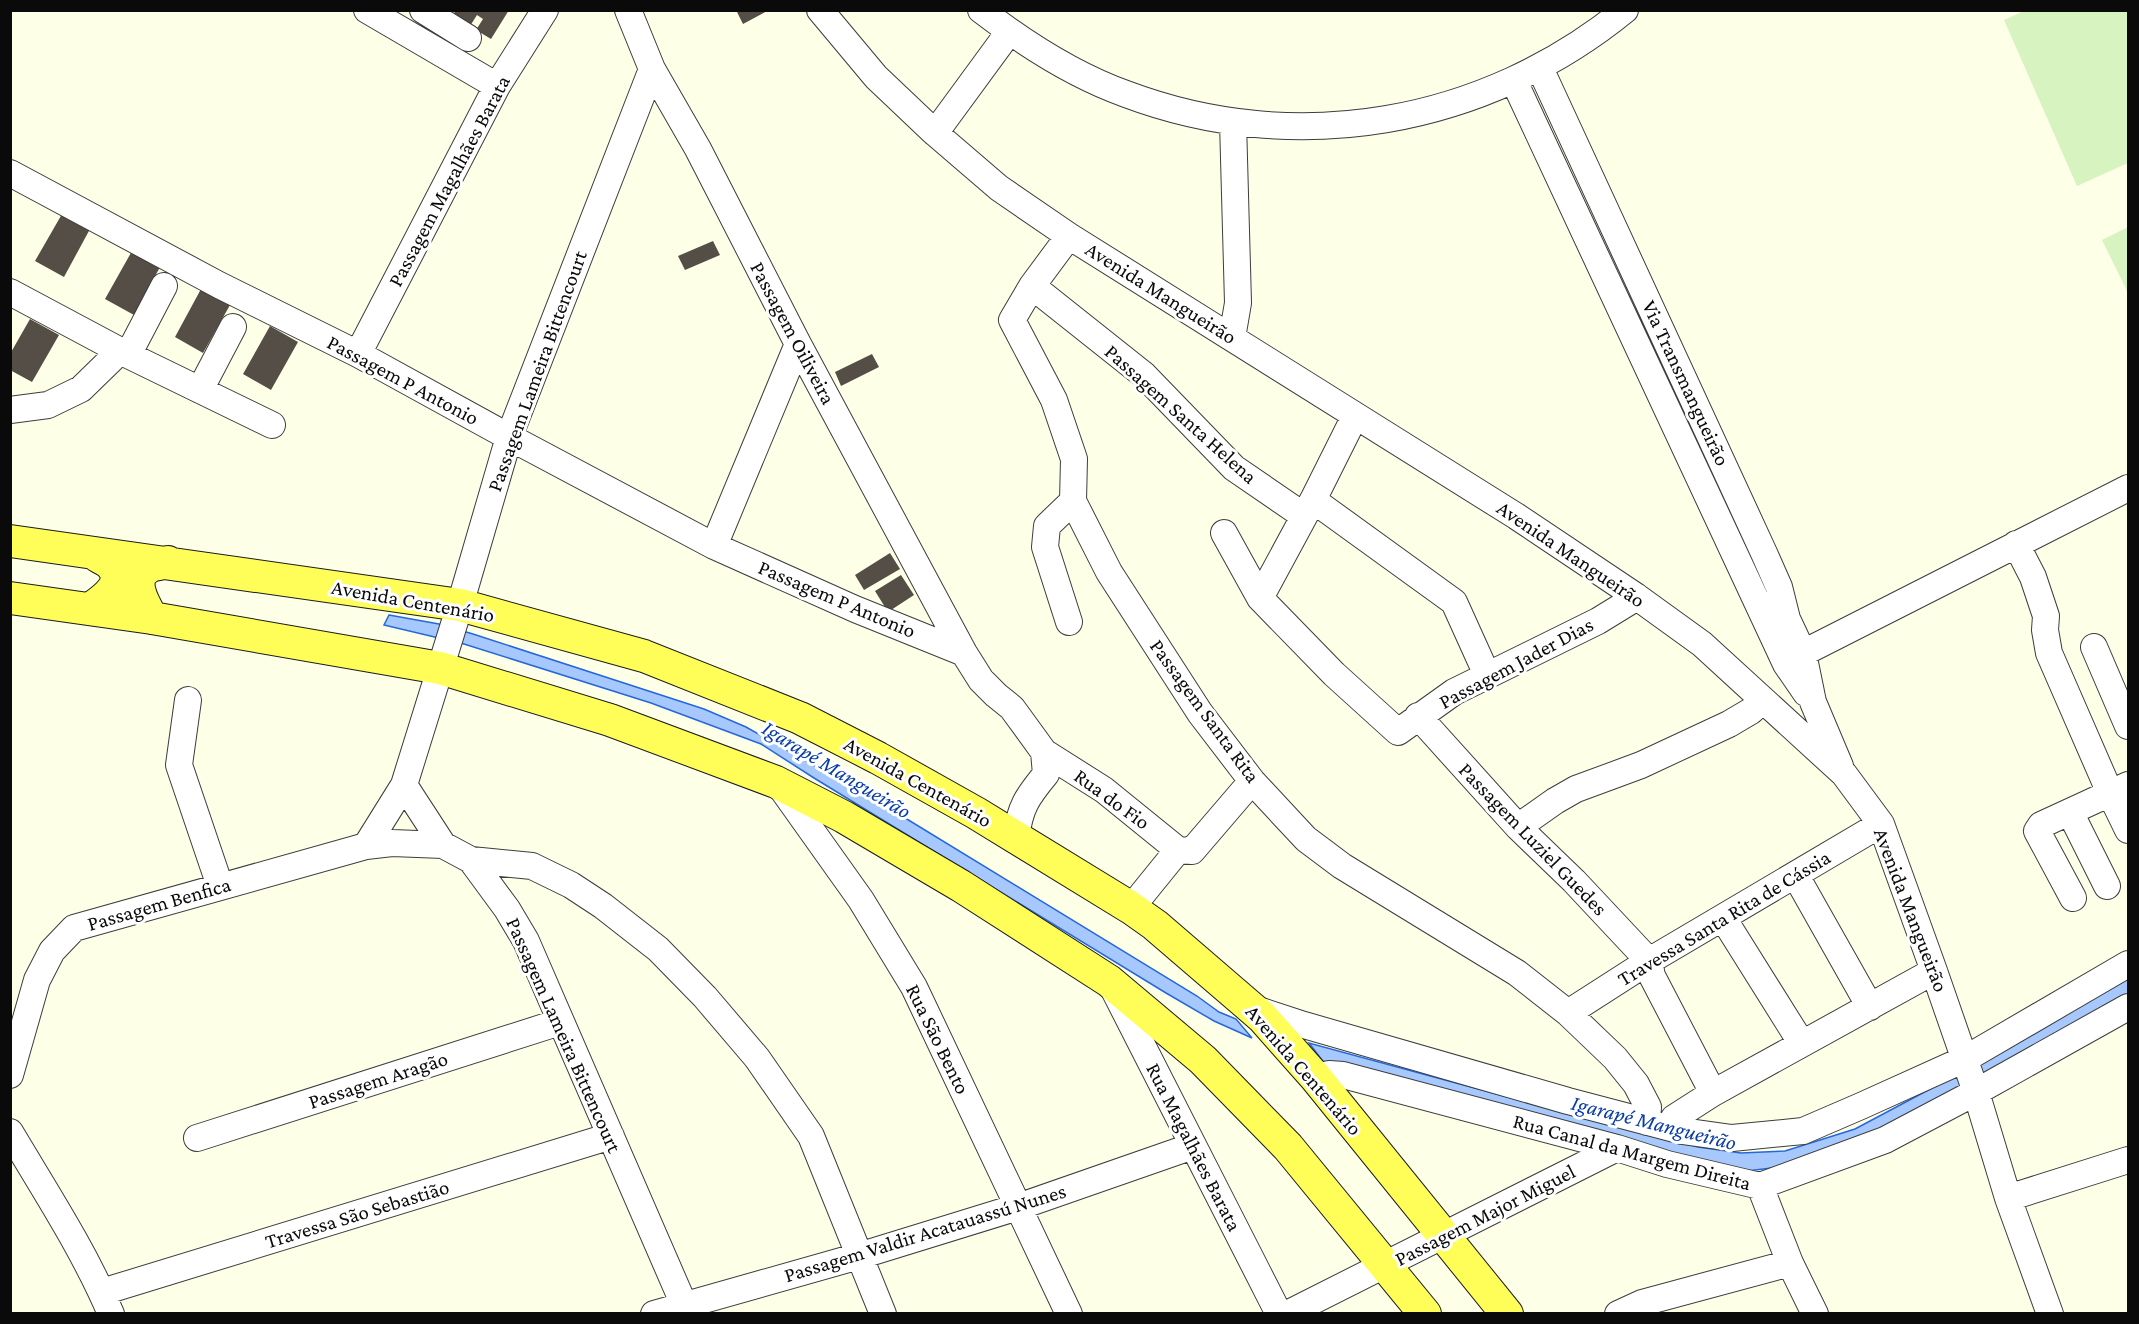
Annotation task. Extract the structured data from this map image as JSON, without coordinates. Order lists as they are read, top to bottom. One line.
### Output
{"streets":{"main road":["Avenida Centenário"],"street":["Passagem Magalhães Barata","Avenida Mangueirão","Passagem Oiliveira","Passagem Lameira Bittencourt","Passagem P Antonio","Via Transmangueirão","Passagem Santa Helena","Passagem Jader Dias","Passagem Santa Rita","Rua do Fio","Passagem Luziel Guedes","Passagem Benfica","Travessa Santa Rita de Cássia","Rua São Bento","Passagem Aragão","Rua Magalhães Barata","Rua Canal da Margem Direita","Travessa São Sebastião","Passagem Major Miguel","Passagem Valdir Acatauassú Nunes"]},"crossings":[["Passagem Magalhães Barata","Passagem P Antonio"],["Avenida Mangueirão","Via Transmangueirão"],["Avenida Mangueirão","Passagem Jader Dias"],["Avenida Mangueirão","Passagem Santa Rita"],["Avenida Mangueirão","Travessa Santa Rita de Cássia"],["Avenida Mangueirão","Rua Canal da Margem Direita"],["Passagem Oiliveira","Passagem Lameira Bittencourt"],["Passagem Oiliveira","Passagem P Antonio"],["Passagem Oiliveira","Rua do Fio"],["Passagem Lameira Bittencourt","Passagem P Antonio"],["Passagem Lameira Bittencourt","Avenida Centenário"],["Passagem Lameira Bittencourt","Passagem Benfica"],["Passagem Lameira Bittencourt","Passagem Aragão"],["Passagem Lameira Bittencourt","Travessa São Sebastião"],["Passagem Lameira Bittencourt","Passagem Valdir Acatauassú Nunes"],["Passagem Santa Helena","Passagem Jader Dias"],["Passagem Santa Helena","Passagem Santa Rita"],["Avenida Centenário","Rua Canal da Margem Direita"],["Avenida Centenário","Passagem Major Miguel"],["Passagem Jader Dias","Passagem Luziel Guedes"],["Passagem Santa Rita","Travessa Santa Rita de Cássia"],["Passagem Luziel Guedes","Travessa Santa Rita de Cássia"],["Rua São Bento","Passagem Valdir Acatauassú Nunes"],["Rua Magalhães Barata","Passagem Valdir Acatauassú Nunes"],["Rua Canal da Margem Direita","Passagem Major Miguel"]],"water":["Igarapé Mangueirão"]}
